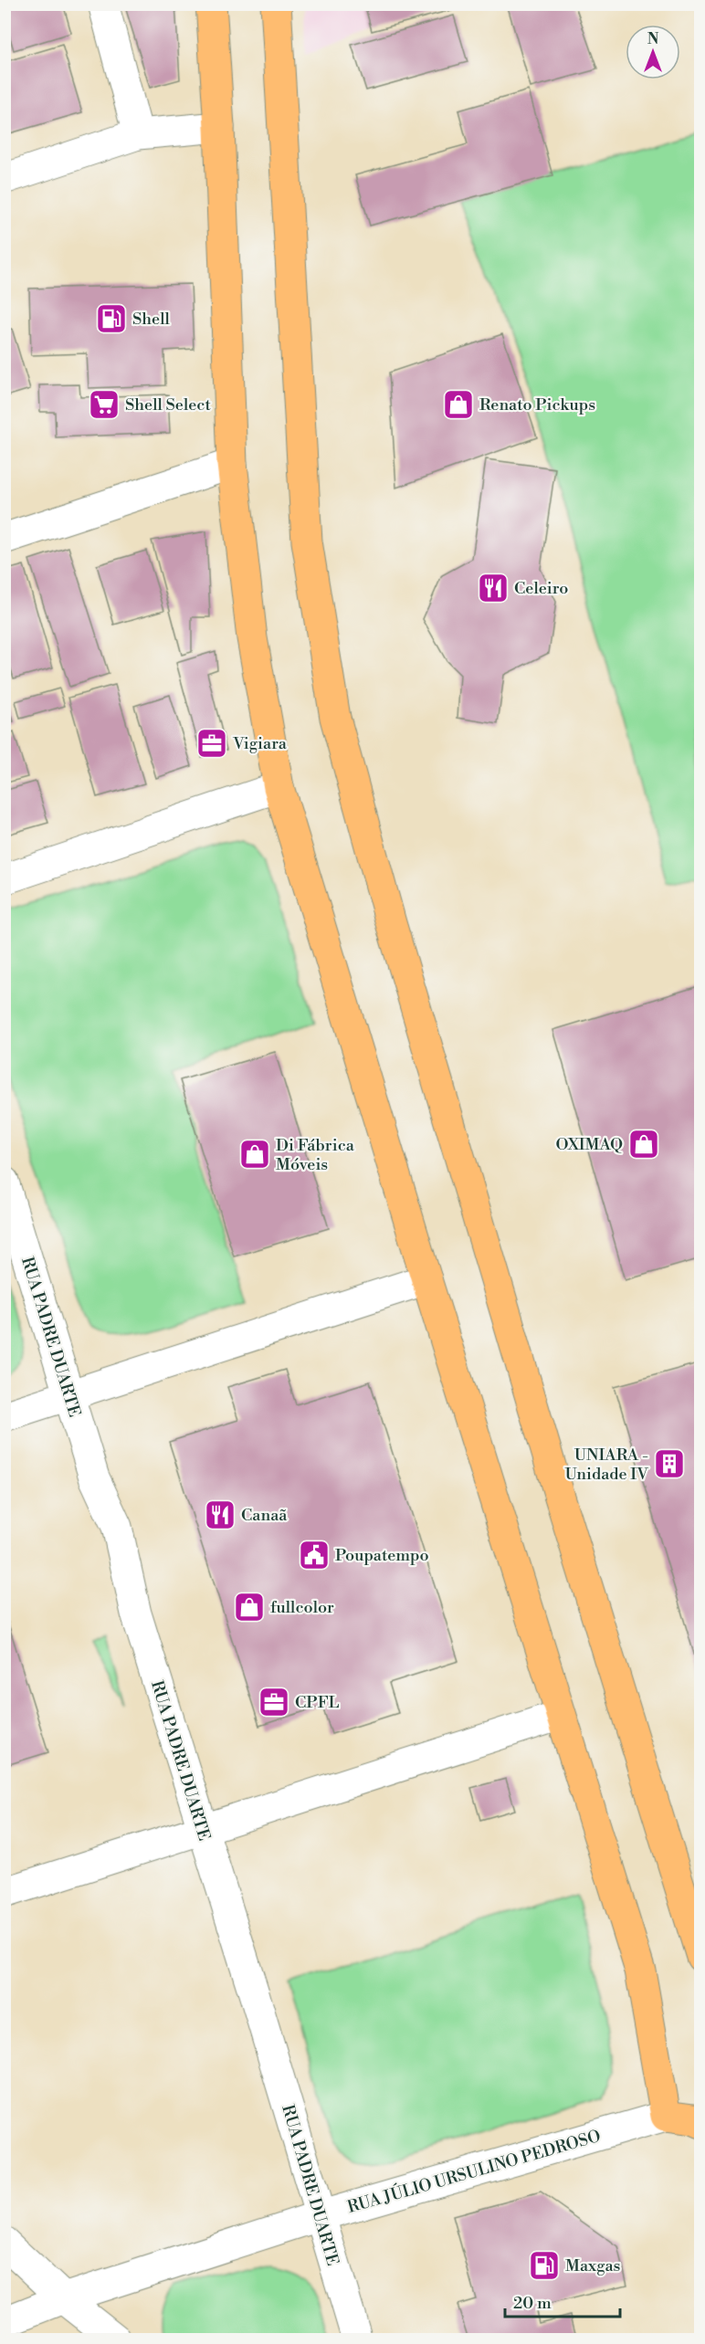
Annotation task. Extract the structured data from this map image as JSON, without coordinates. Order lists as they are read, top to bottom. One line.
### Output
{"streets":{"street":["RUA PADRE DUARTE","RUA JÚLIO URSULINO PEDROSO"]},"crossings":[["RUA PADRE DUARTE","RUA JÚLIO URSULINO PEDROSO"]],"places":{"fuel station":["Shell","Maxgas"],"supermarket":["Shell Select"],"shop":["Renato Pickups","OXIMAQ","Di Fábrica Móveis","fullcolor"],"restaurant":["Celeiro","Canaã"],"office":["Vigiara","CPFL"],"building":["UNIARA - Unidade IV"],"public building":["Poupatempo"]},"scale_bar":"20 m","north":"top"}
